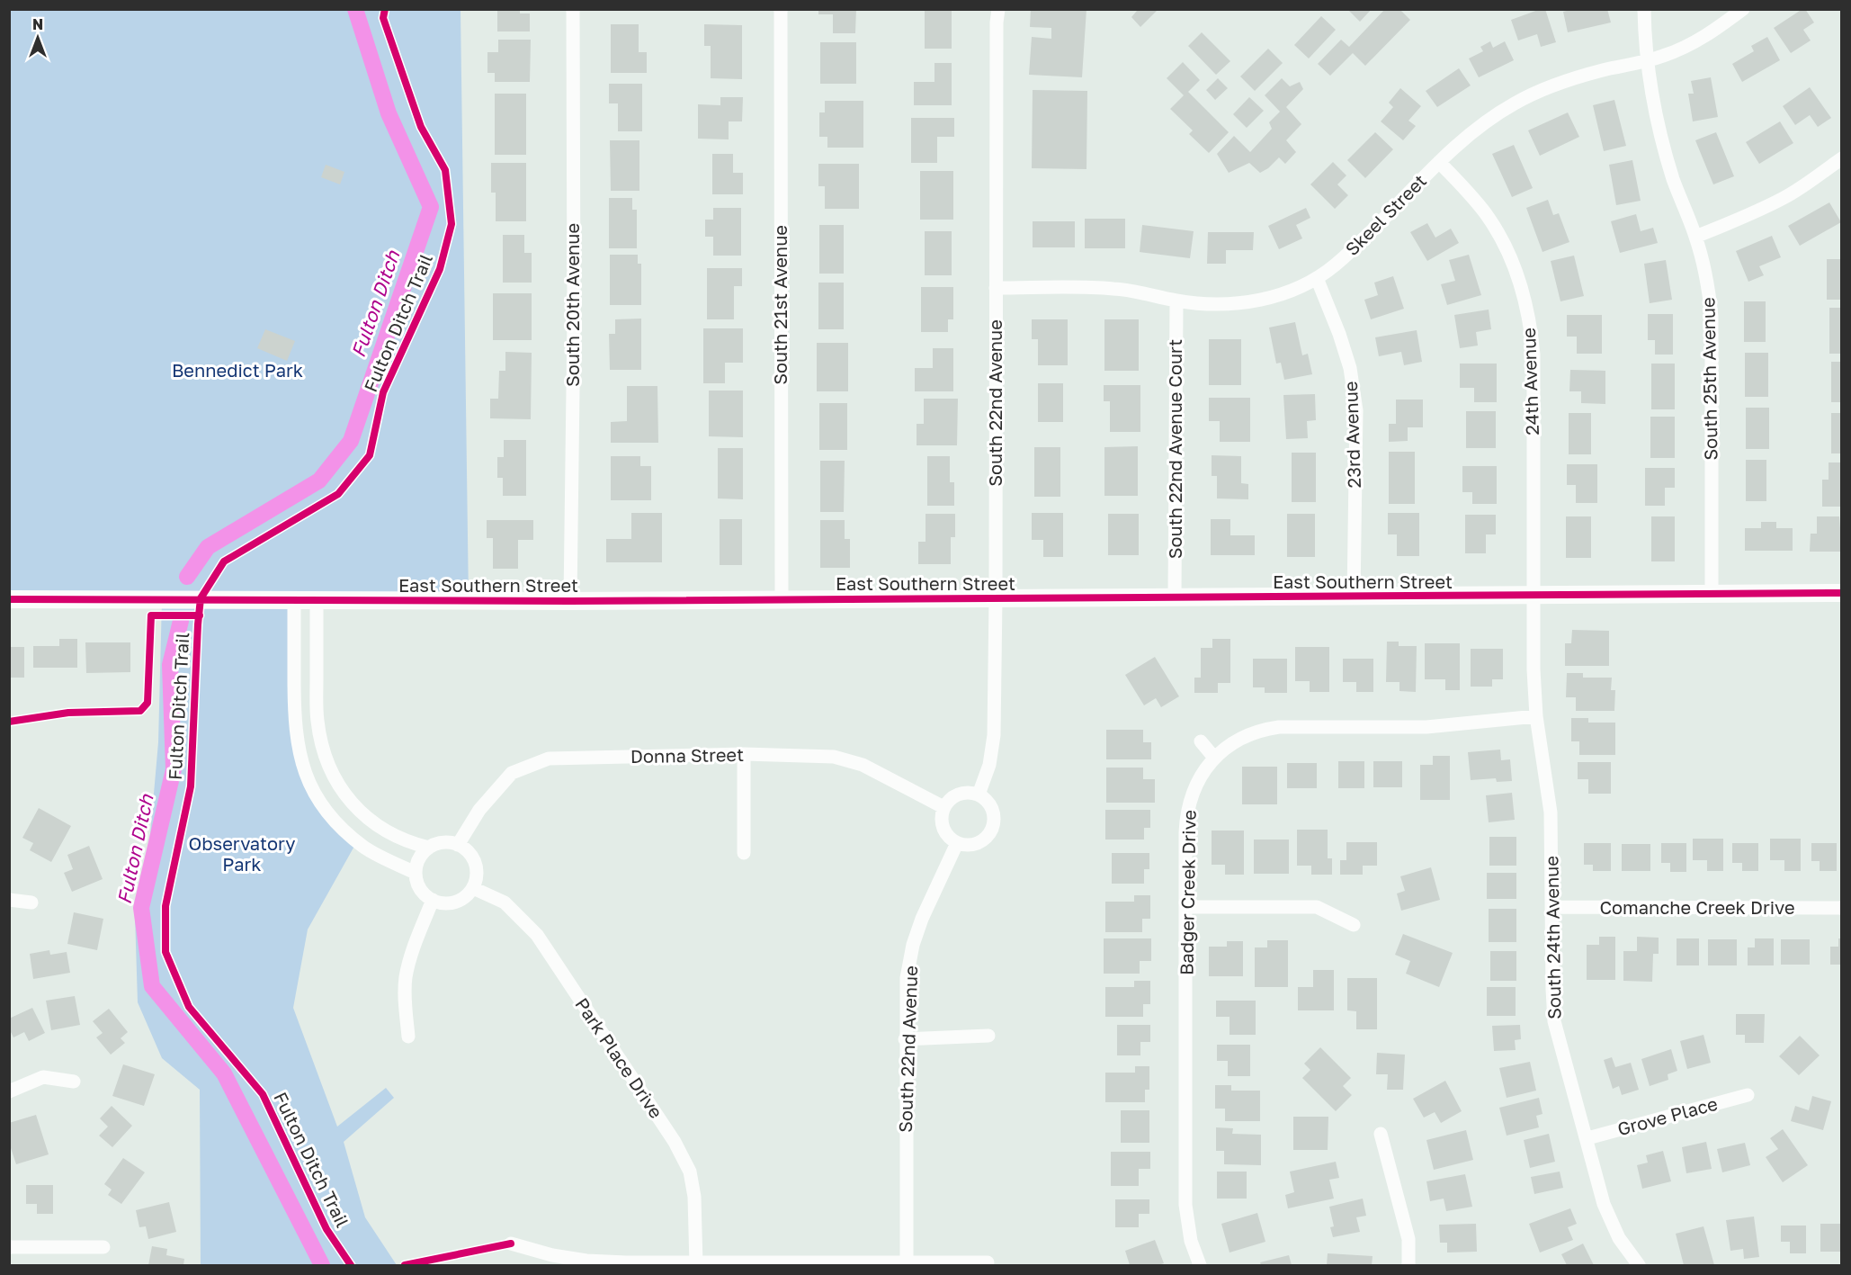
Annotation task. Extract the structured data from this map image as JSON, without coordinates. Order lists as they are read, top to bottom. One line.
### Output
{"streets":{"street":["Skeel Street","South 20th Avenue","South 21st Avenue","South 25th Avenue","24th Avenue","South 22nd Avenue","23rd Avenue","South 22nd Avenue Court","East Southern Street","Donna Street","Badger Creek Drive","Comanche Creek Drive","South 24th Avenue","Park Place Drive","Grove Place"],"cycle path":["Fulton Ditch Trail"]},"crossings":[["Skeel Street","South 25th Avenue"],["Skeel Street","24th Avenue"],["Skeel Street","South 22nd Avenue"],["Skeel Street","23rd Avenue"],["Skeel Street","South 22nd Avenue Court"],["South 20th Avenue","East Southern Street"],["South 21st Avenue","East Southern Street"],["South 25th Avenue","East Southern Street"],["24th Avenue","East Southern Street"],["24th Avenue","South 24th Avenue"],["South 22nd Avenue","East Southern Street"],["South 22nd Avenue","Donna Street"],["23rd Avenue","East Southern Street"],["South 22nd Avenue Court","East Southern Street"],["East Southern Street","South 24th Avenue"],["Donna Street","Park Place Drive"],["Badger Creek Drive","South 24th Avenue"],["Comanche Creek Drive","South 24th Avenue"],["South 24th Avenue","Grove Place"]],"water":["Fulton Ditch"],"parks":["Bennedict Park","Observatory Park"],"north":"top"}
